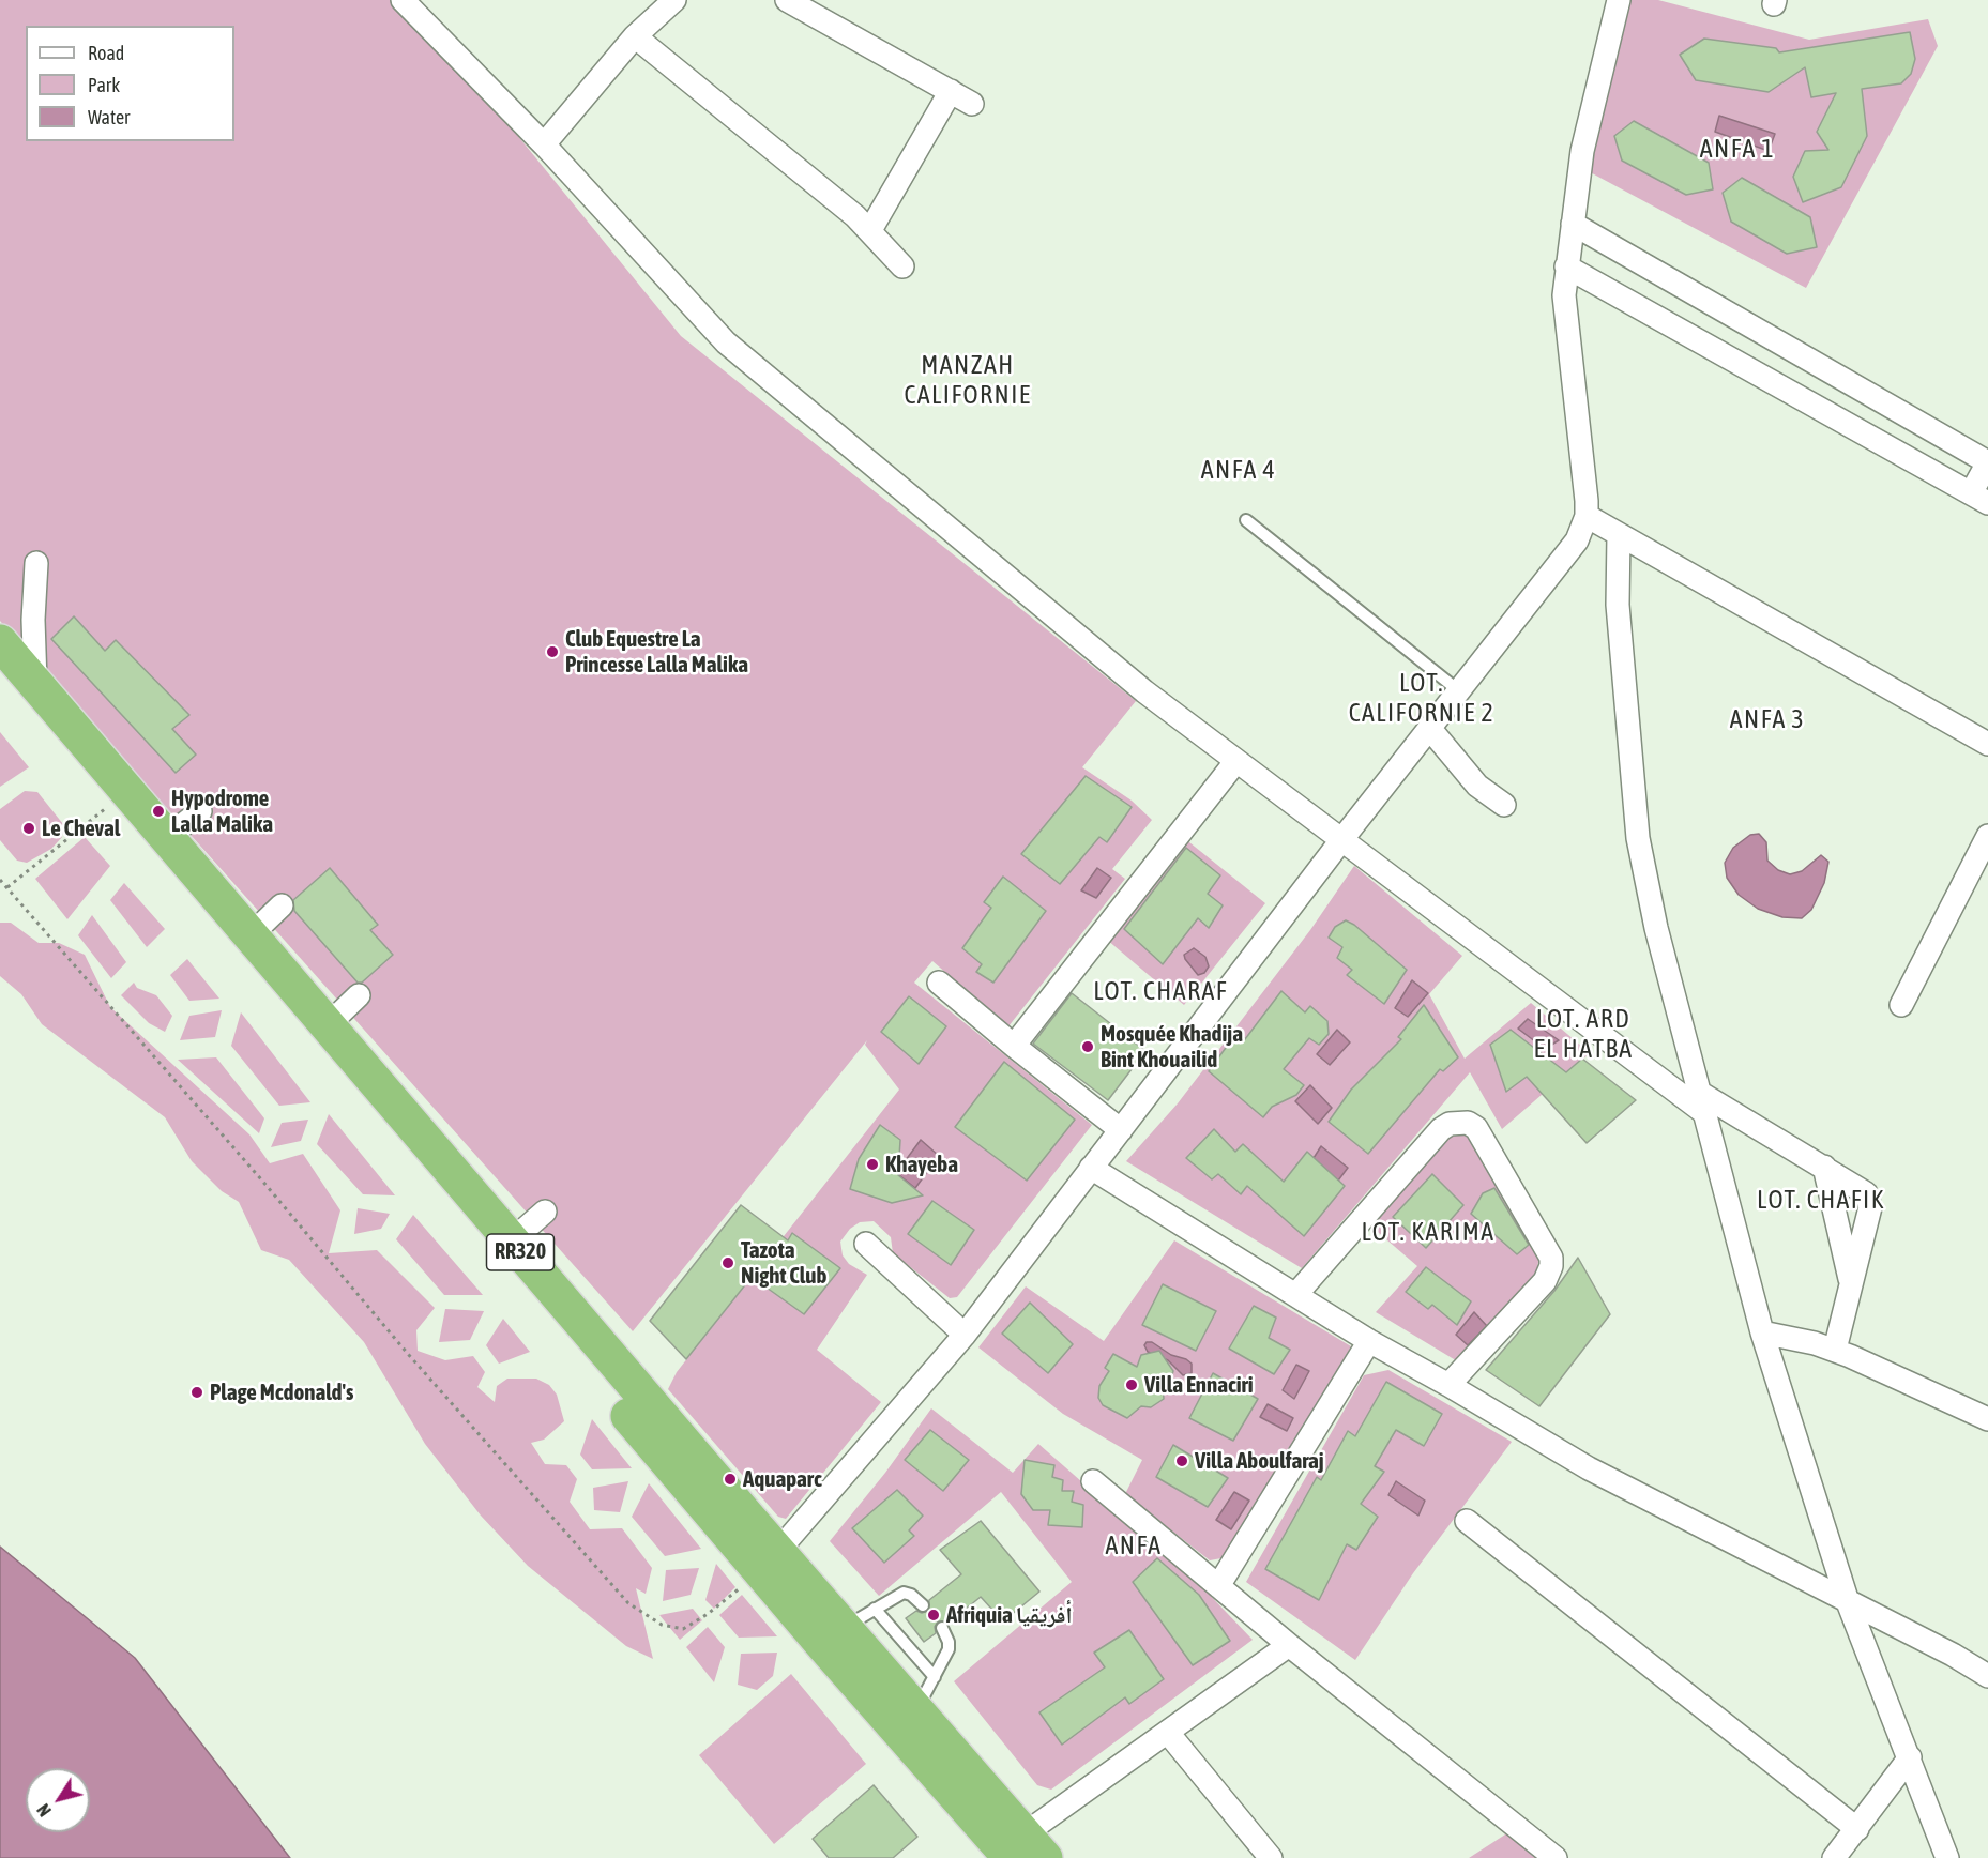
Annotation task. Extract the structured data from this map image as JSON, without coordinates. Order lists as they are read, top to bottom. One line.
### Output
{"streets":{"highway":["RR320"]},"districts":["ANFA 1","MANZAH CALIFORNIE","ANFA 4","LOT. CALIFORNIE 2","ANFA 3","LOT. CHARAF","LOT. ARD EL HATBA","LOT. CHAFIK","LOT. KARIMA","ANFA"],"places":["Club Equestre La Princesse Lalla Malika","Hypodrome Lalla Malika","Le Cheval","Mosquée Khadija Bint Khouailid","Khayeba","Tazota Night Club","Villa Ennaciri","Plage Mcdonald's","Villa Aboulfaraj","Aquaparc","Afriquia أفريقيا"],"legend":["Road","Park","Water"],"north":"bottom left"}
